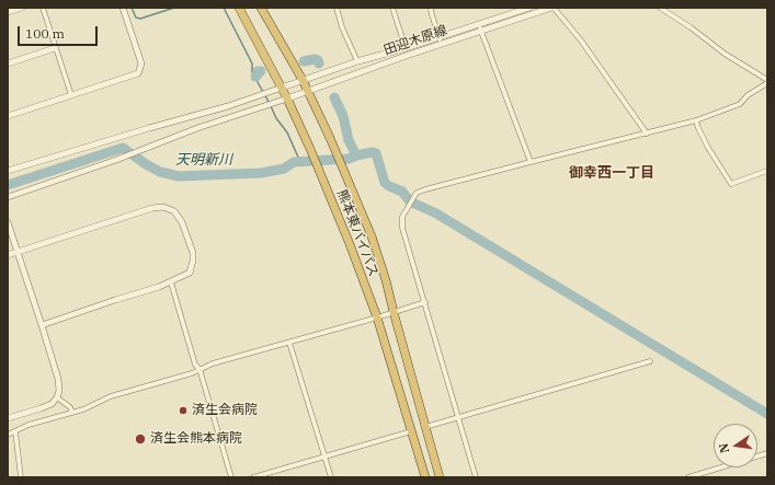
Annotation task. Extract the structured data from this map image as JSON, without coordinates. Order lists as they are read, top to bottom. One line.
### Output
{"streets":{"highway":["熊本東バイパス"],"main road":["田迎木原線"]},"crossings":[["田迎木原線","熊本東バイパス"]],"districts":["御幸西一丁目"],"water":["天明新川"],"places":["済生会病院","済生会熊本病院"],"scale_bar":"100 m","north":"left"}
